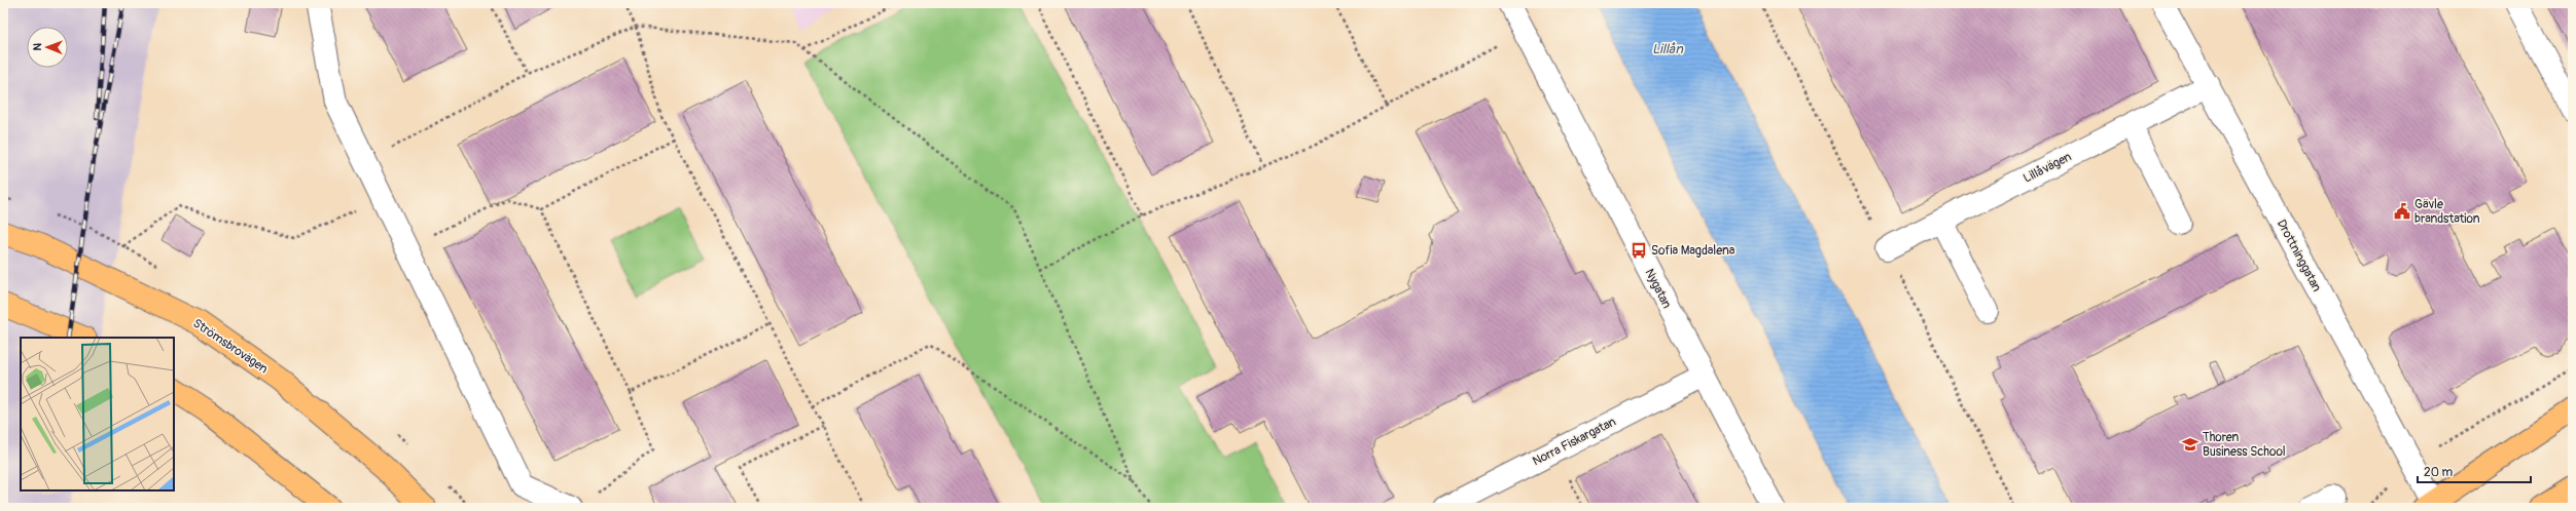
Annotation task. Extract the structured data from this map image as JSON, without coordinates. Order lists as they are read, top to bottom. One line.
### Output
{"streets":{"main road":["Strömsbrovägen"],"street":["Lillåvägen","Drottninggatan","Nygatan","Norra Fiskargatan"]},"crossings":[["Lillåvägen","Drottninggatan"],["Nygatan","Norra Fiskargatan"]],"water":["Lillån"],"places":{"public building":["Gävle brandstation"],"bus stop":["Sofia Magdalena"],"school or university":["Thoren Business School"]},"scale_bar":"20 m","north":"left"}
